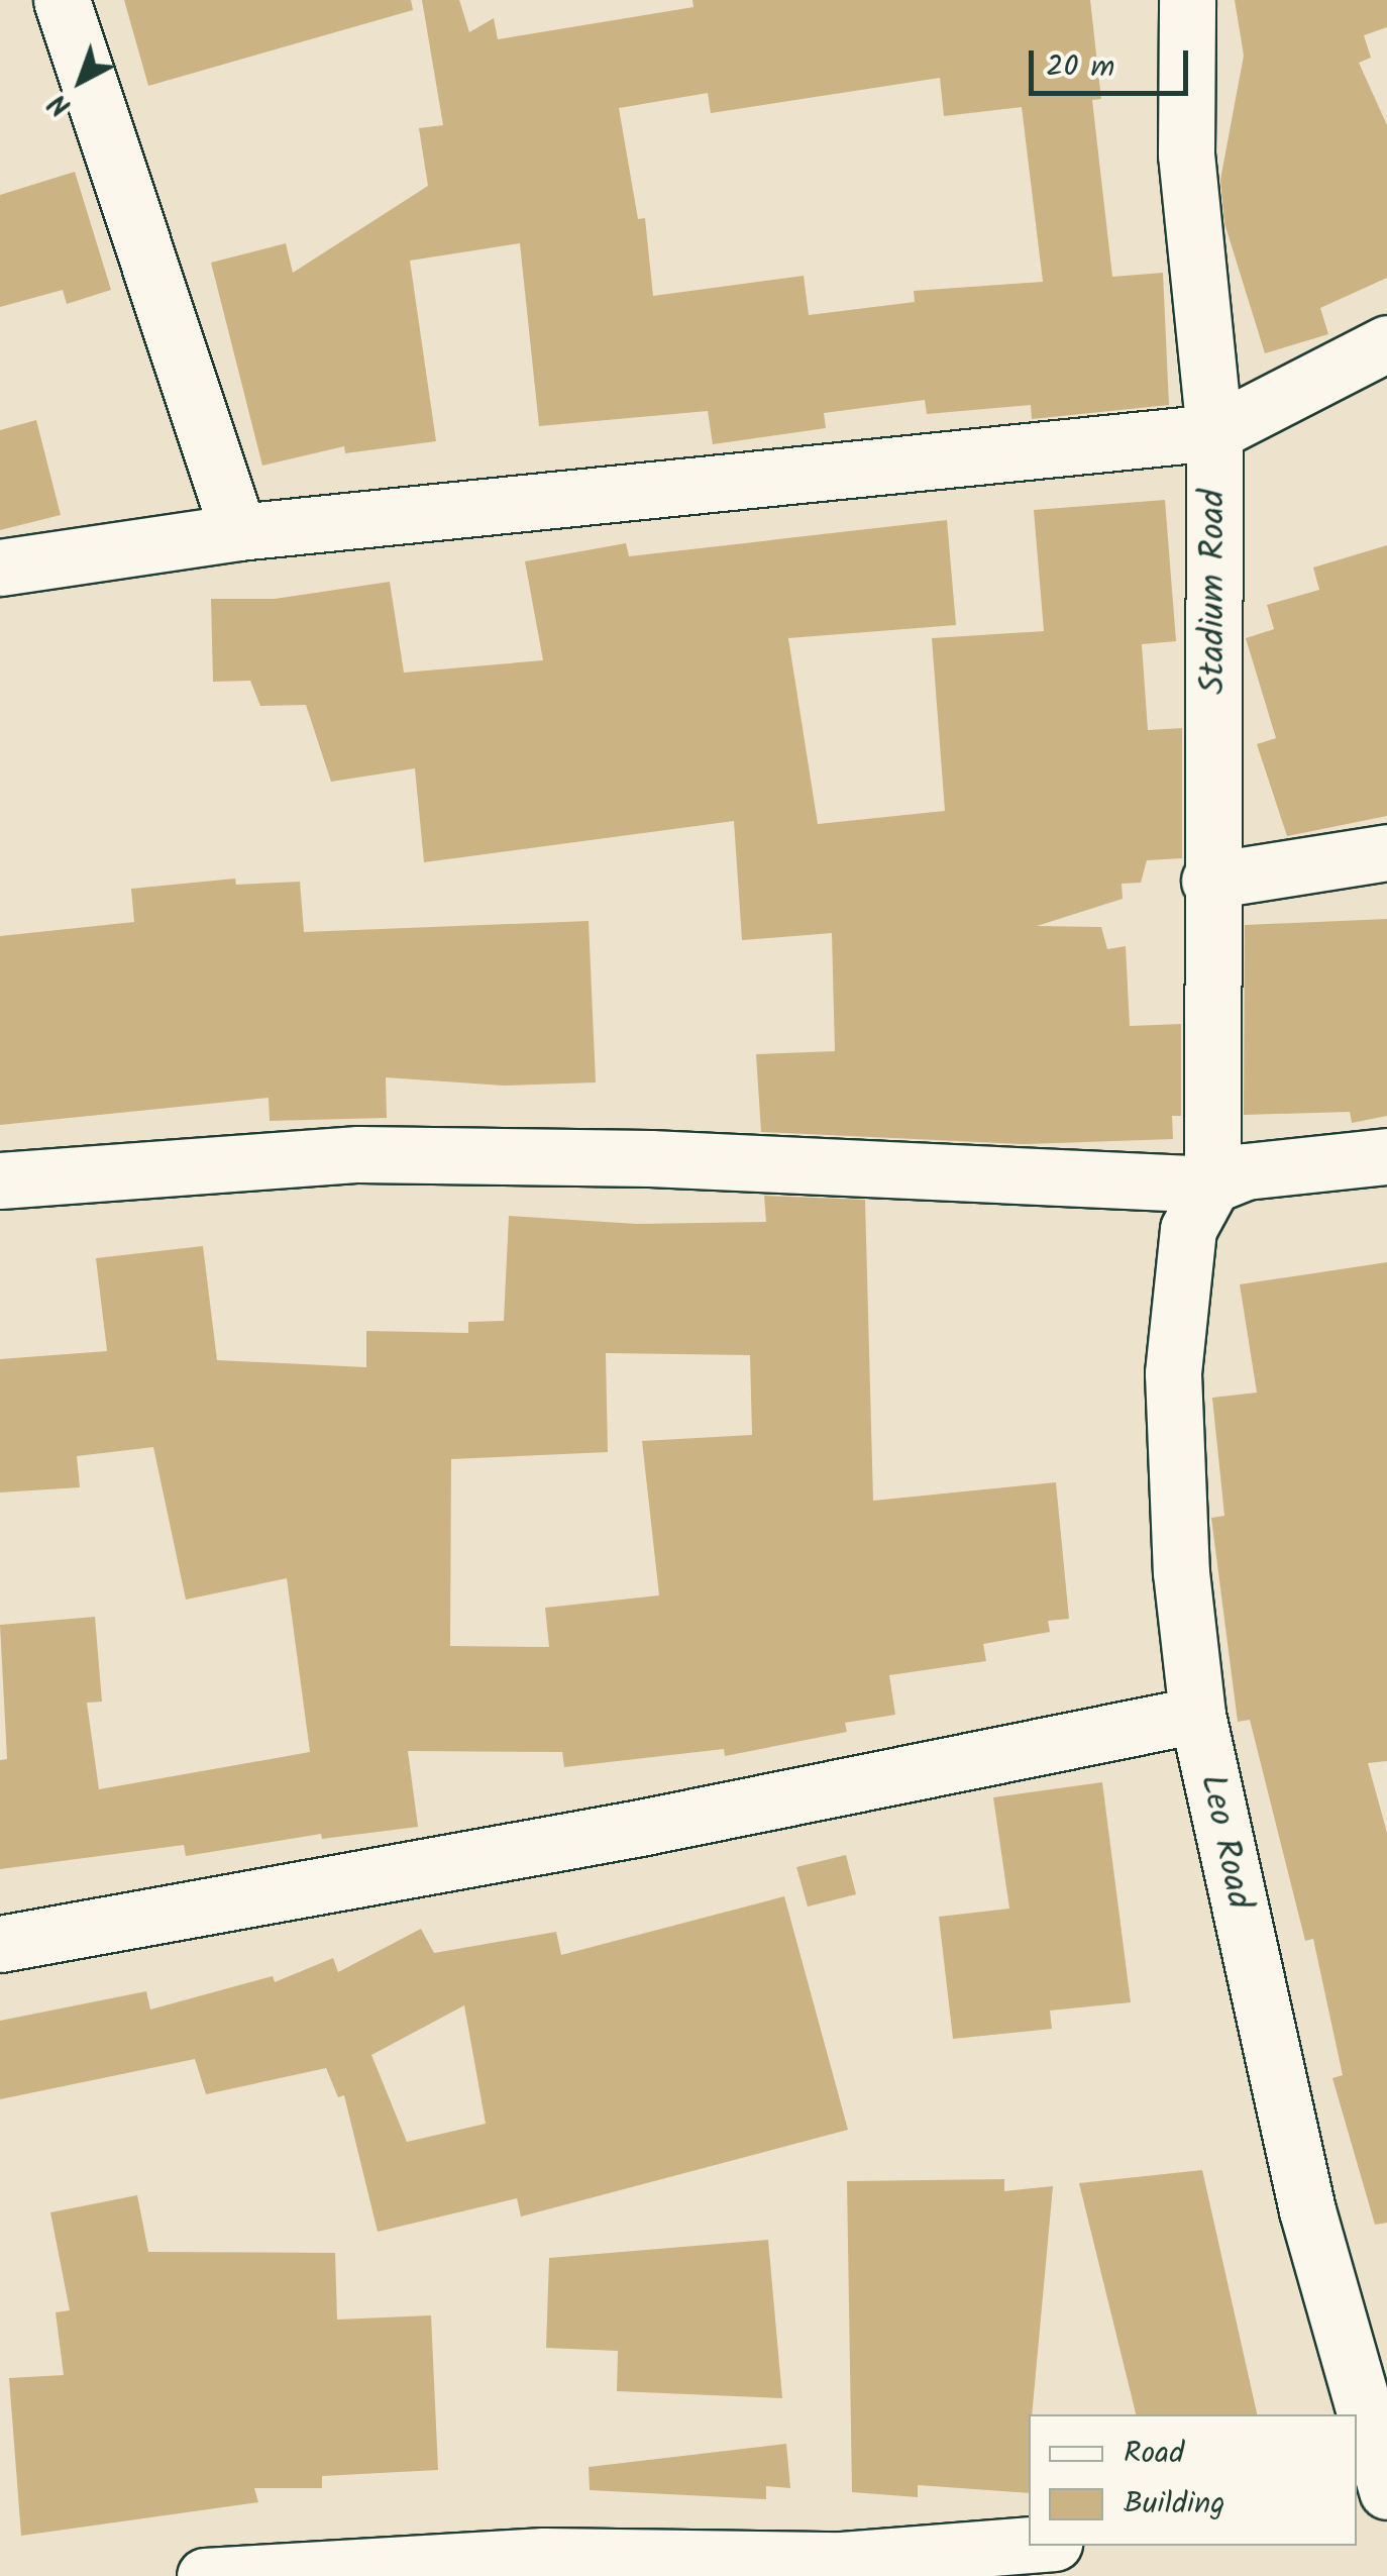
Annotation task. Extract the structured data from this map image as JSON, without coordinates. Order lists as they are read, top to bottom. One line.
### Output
{"streets":{"street":["Stadium Road","Leo Road"]},"crossings":[["Stadium Road","Leo Road"]],"legend":["Road","Building"],"scale_bar":"20 m","north":"bottom left"}
